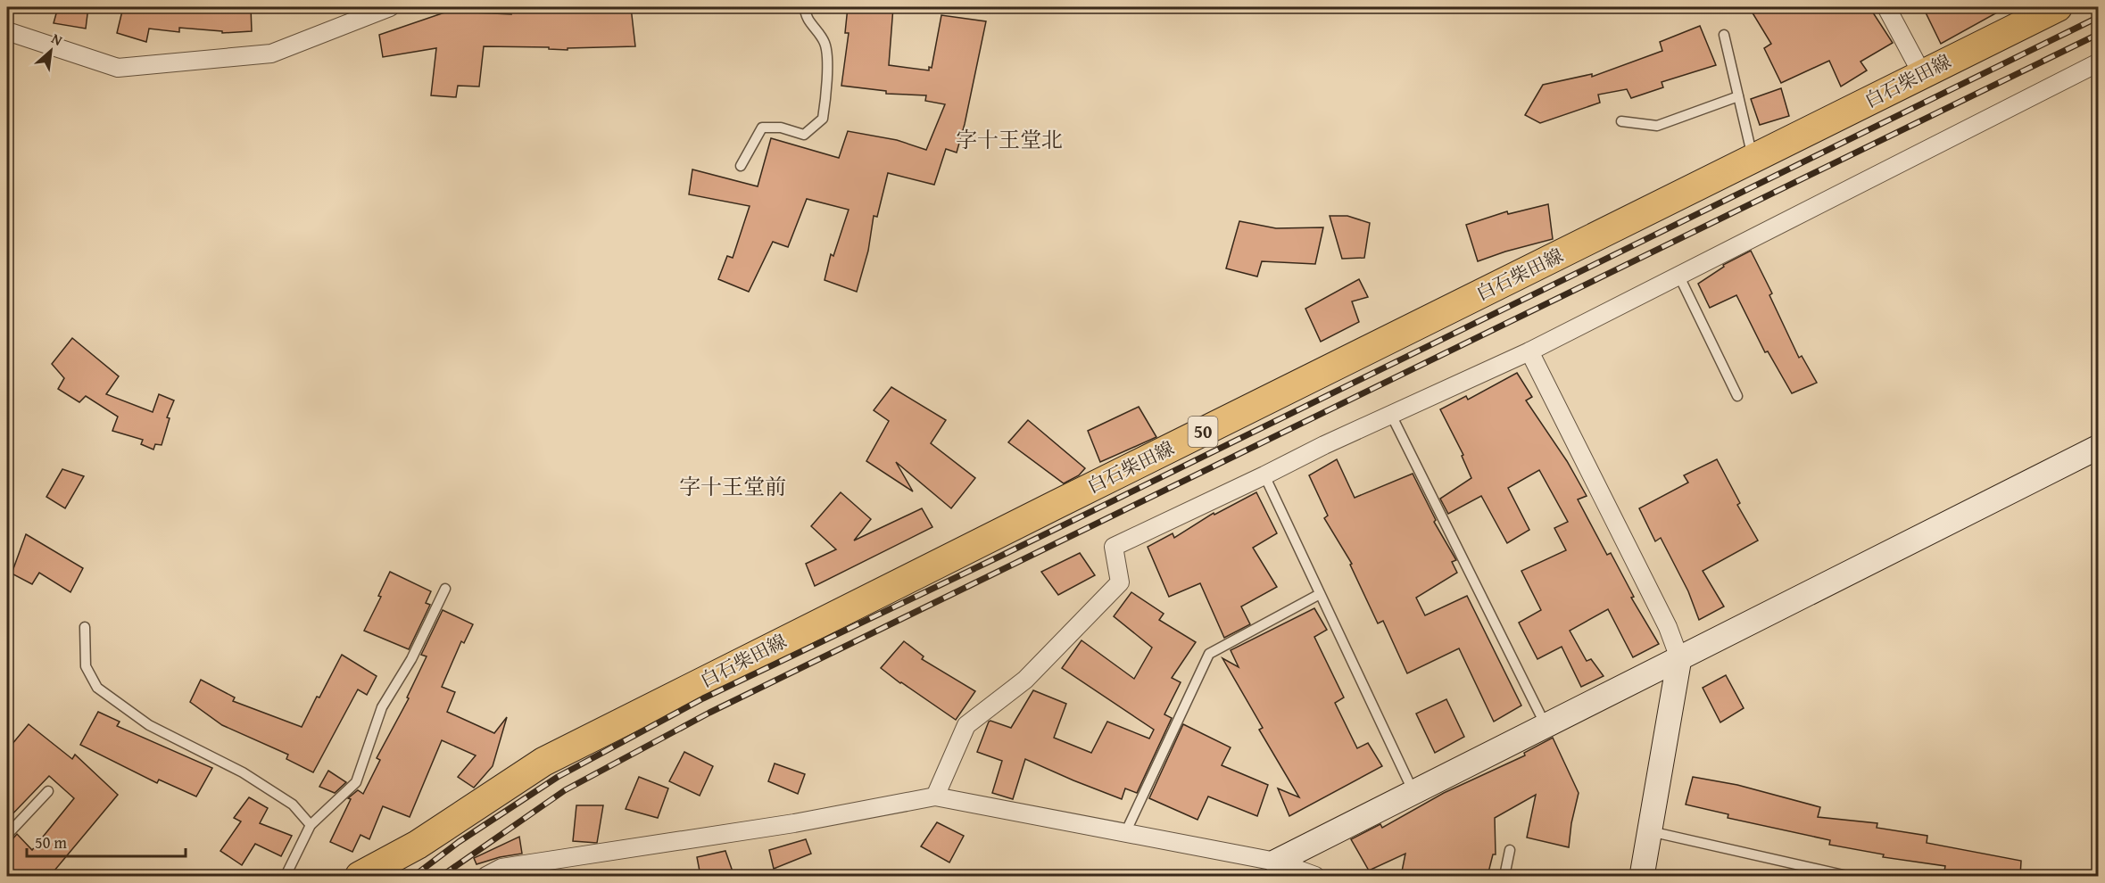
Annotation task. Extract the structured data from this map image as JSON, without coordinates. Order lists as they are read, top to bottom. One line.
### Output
{"streets":{"main road":["白石柴田線","50"]},"districts":["字十王堂北","字十王堂前"],"scale_bar":"50 m","north":"top right"}
